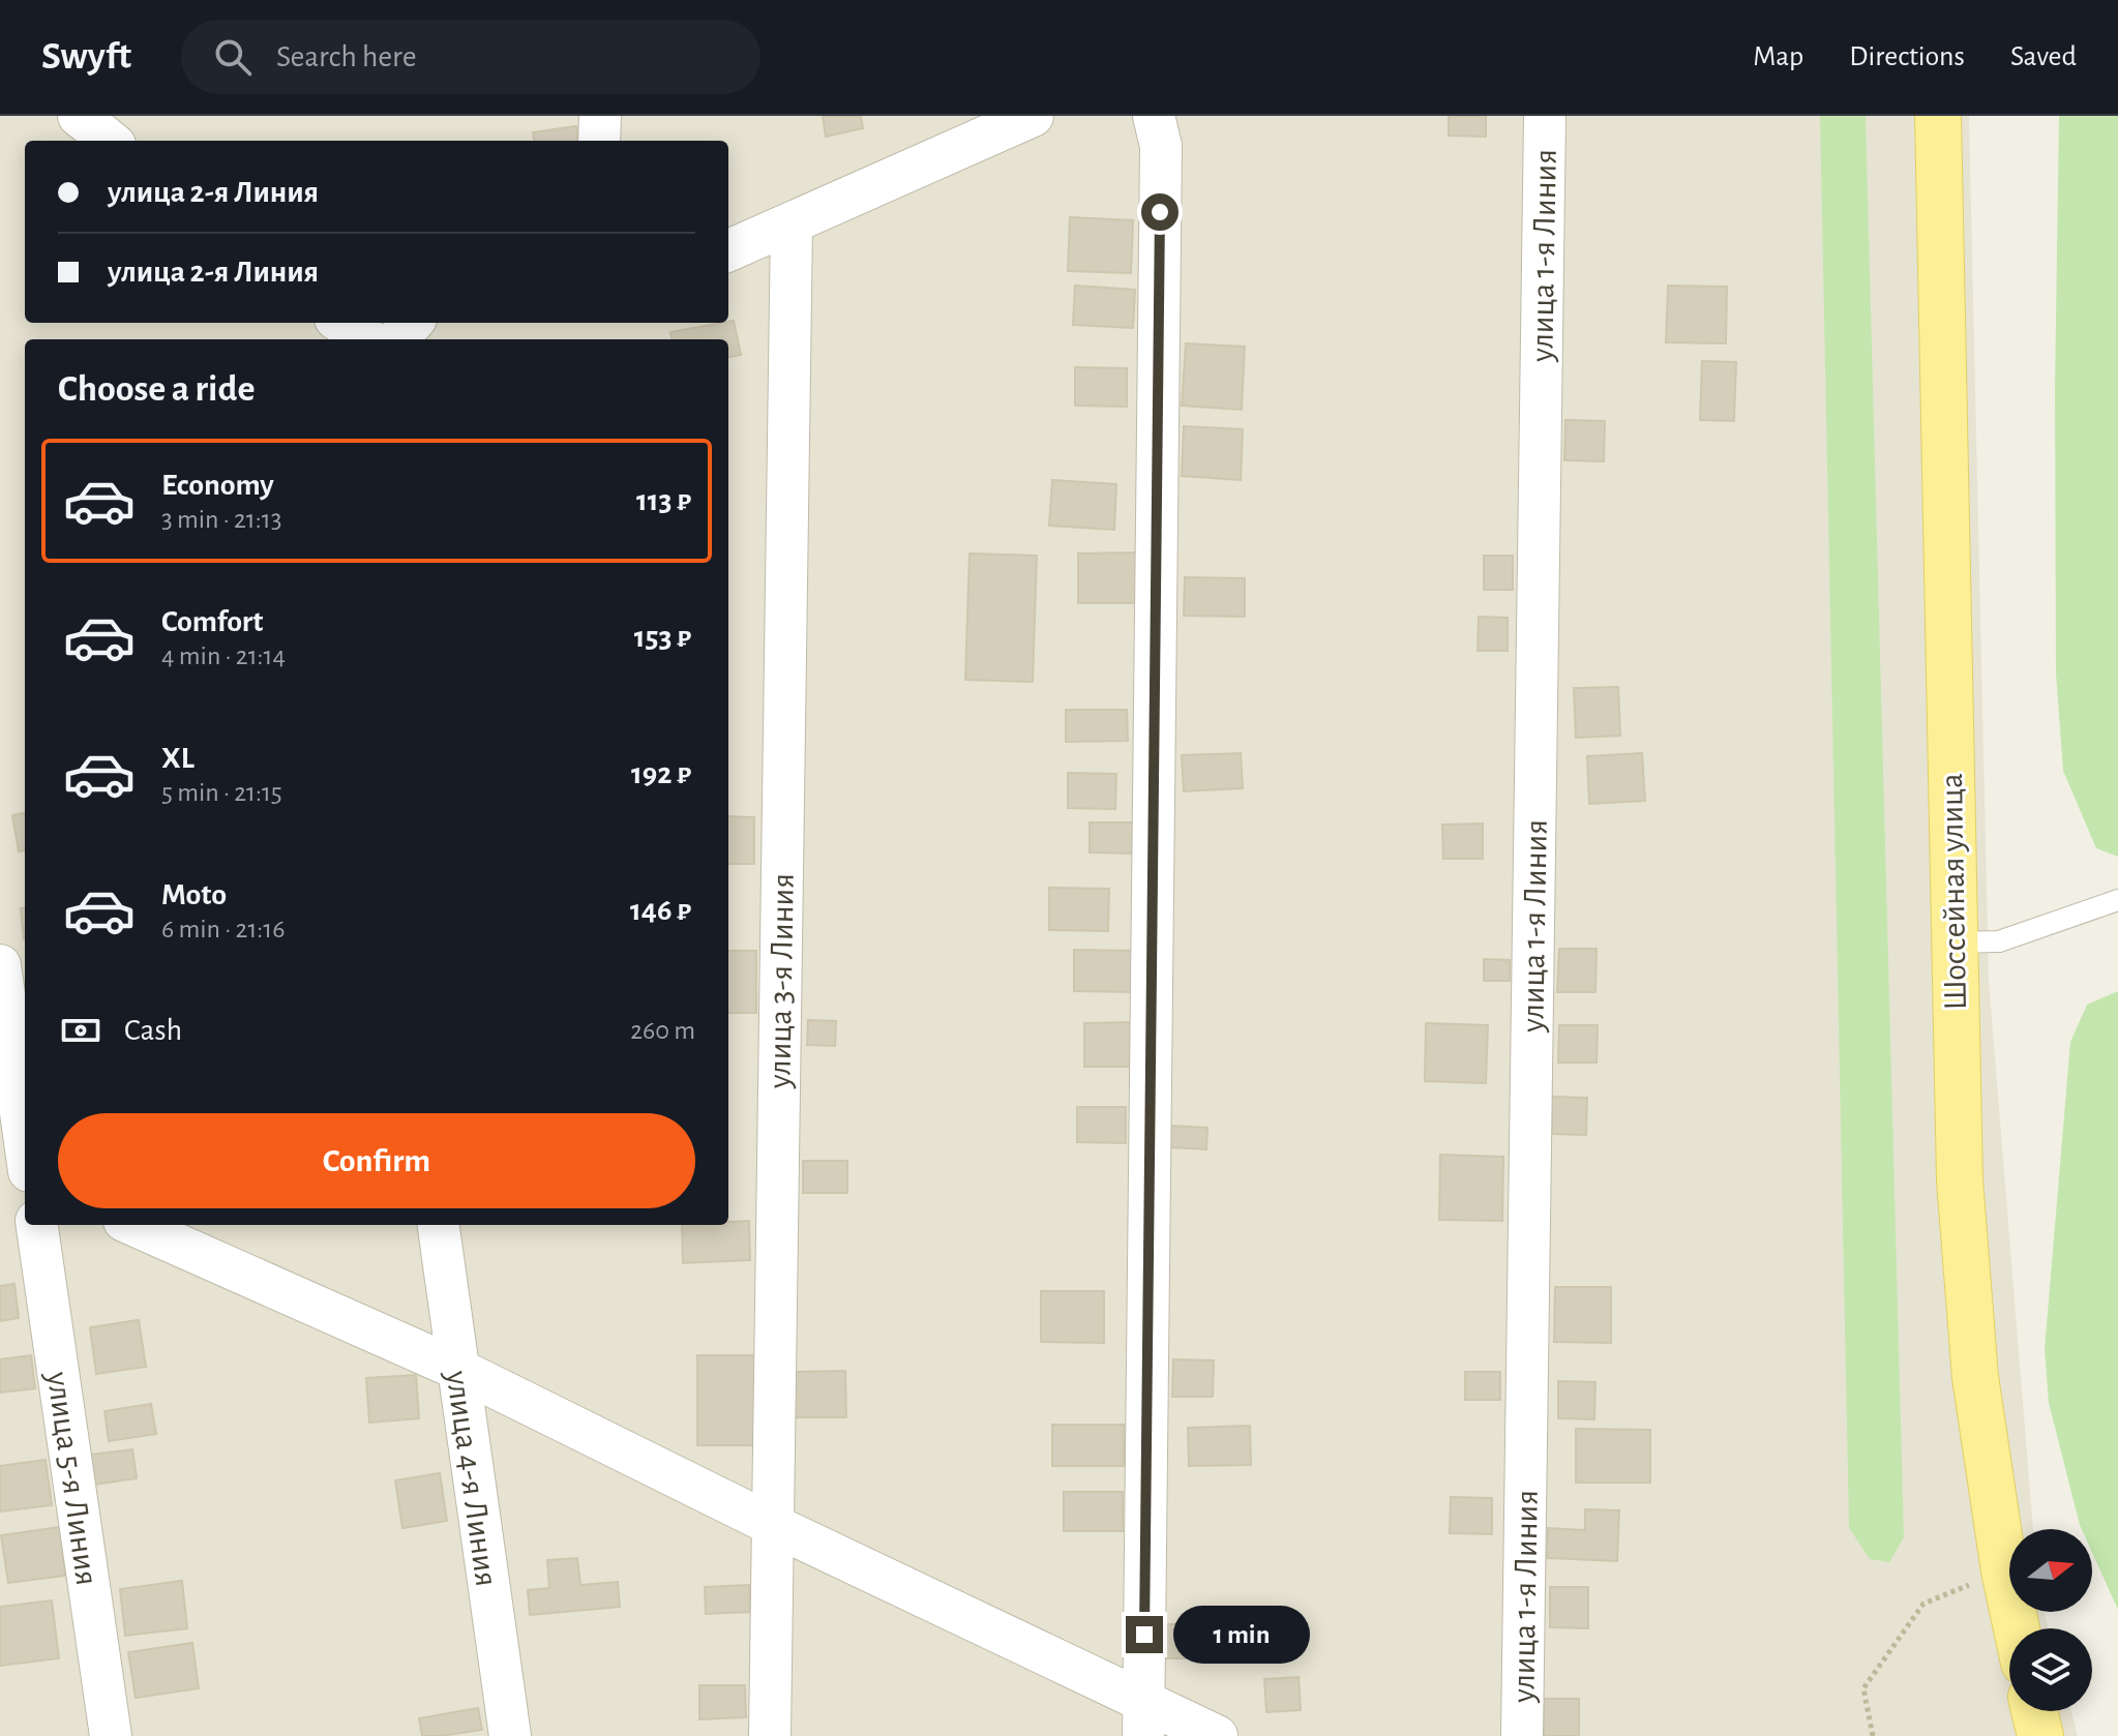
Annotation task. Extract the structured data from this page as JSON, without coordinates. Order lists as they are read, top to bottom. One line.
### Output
{"streets":{"main road":["Шоссейная улица"],"street":["улица 1-я Линия","улица 3-я Линия","улица 5-я Линия","улица 4-я Линия"]},"north":"right","page":{"header":"Swyft","search":"Search here","nav":["Map","Directions","Saved"],"banner":["улица 2-я Линия","улица 2-я Линия"],"heading":"Choose a ride","list":[{"name":"Economy","note":"3 min · 21:13","value":"113 ₽"},{"name":"Comfort","note":"4 min · 21:14","value":"153 ₽"},{"name":"XL","note":"5 min · 21:15","value":"192 ₽"},{"name":"Moto","note":"6 min · 21:16","value":"146 ₽"}],"pay":["Cash","260 m"],"buttons":"Confirm","bubble":"1 min"}}
